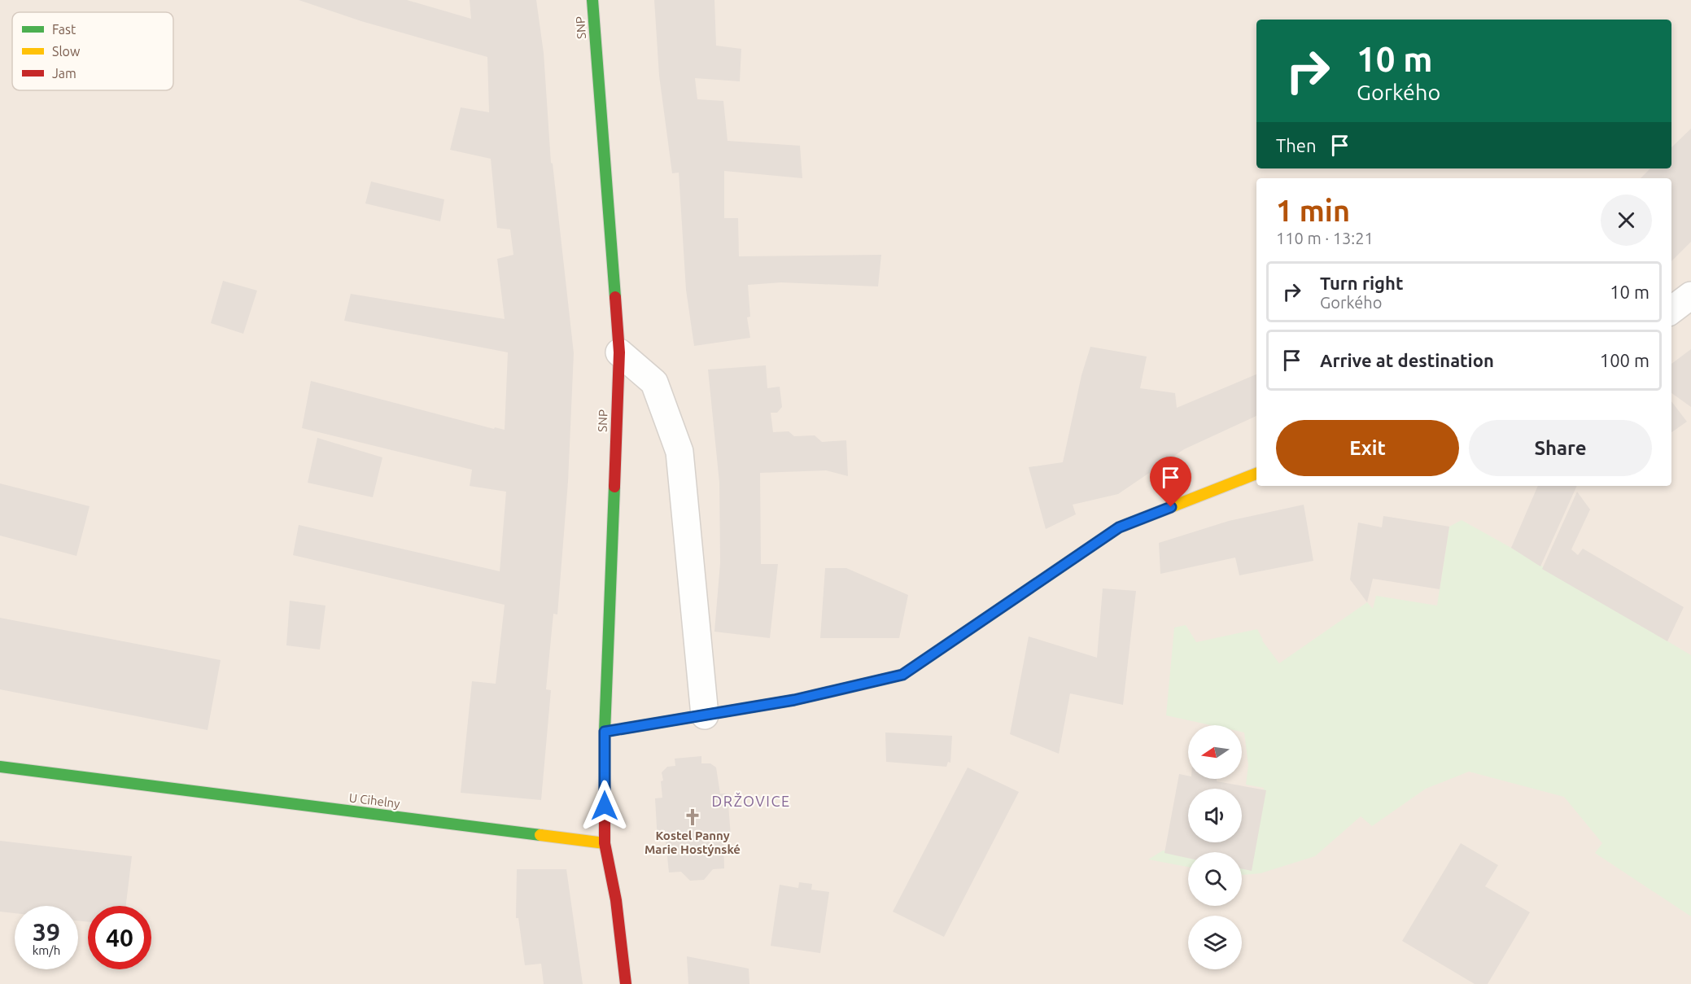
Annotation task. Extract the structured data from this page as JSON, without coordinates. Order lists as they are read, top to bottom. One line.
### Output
{"streets":{"street":["SNP","U Cihelny"]},"crossings":[["SNP","U Cihelny"]],"districts":["DRŽOVICE"],"places":{"church":["Kostel Panny Marie Hostýnské"]},"legend":["Fast","Slow","Jam"],"north":"left","page":{"turn":["10 m","Gorkého"],"then":"Then","heading":["1 min","110 m · 13:21"],"list":[{"name":"Turn right","note":"Gorkého","value":"10 m"},{"name":"Arrive at destination","value":"100 m"}],"buttons":["Exit","Share"],"speed":"39 km/h","limit":"40"}}
